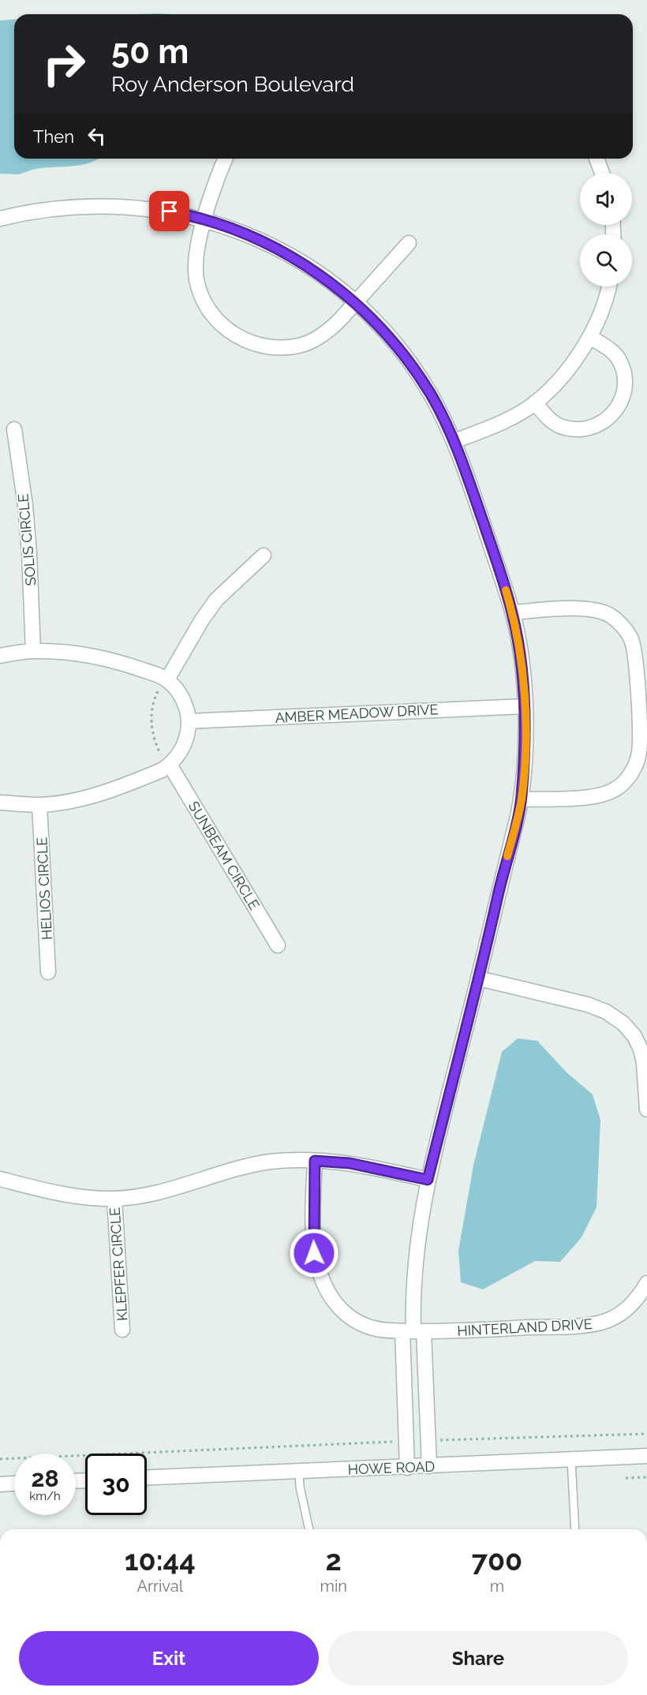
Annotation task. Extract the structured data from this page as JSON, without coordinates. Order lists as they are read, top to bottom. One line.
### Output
{"streets":{"street":["SOLIS CIRCLE","AMBER MEADOW DRIVE","SUNBEAM CIRCLE","HELIOS CIRCLE","KLEPFER CIRCLE","HINTERLAND DRIVE","HOWE ROAD"]},"page":{"turn":["50 m","Roy Anderson Boulevard"],"then":"Then","speed":"28 km/h","limit":"30","eta":["10:44","Arrival","2","min","700","m"],"buttons":["Exit","Share"]}}
